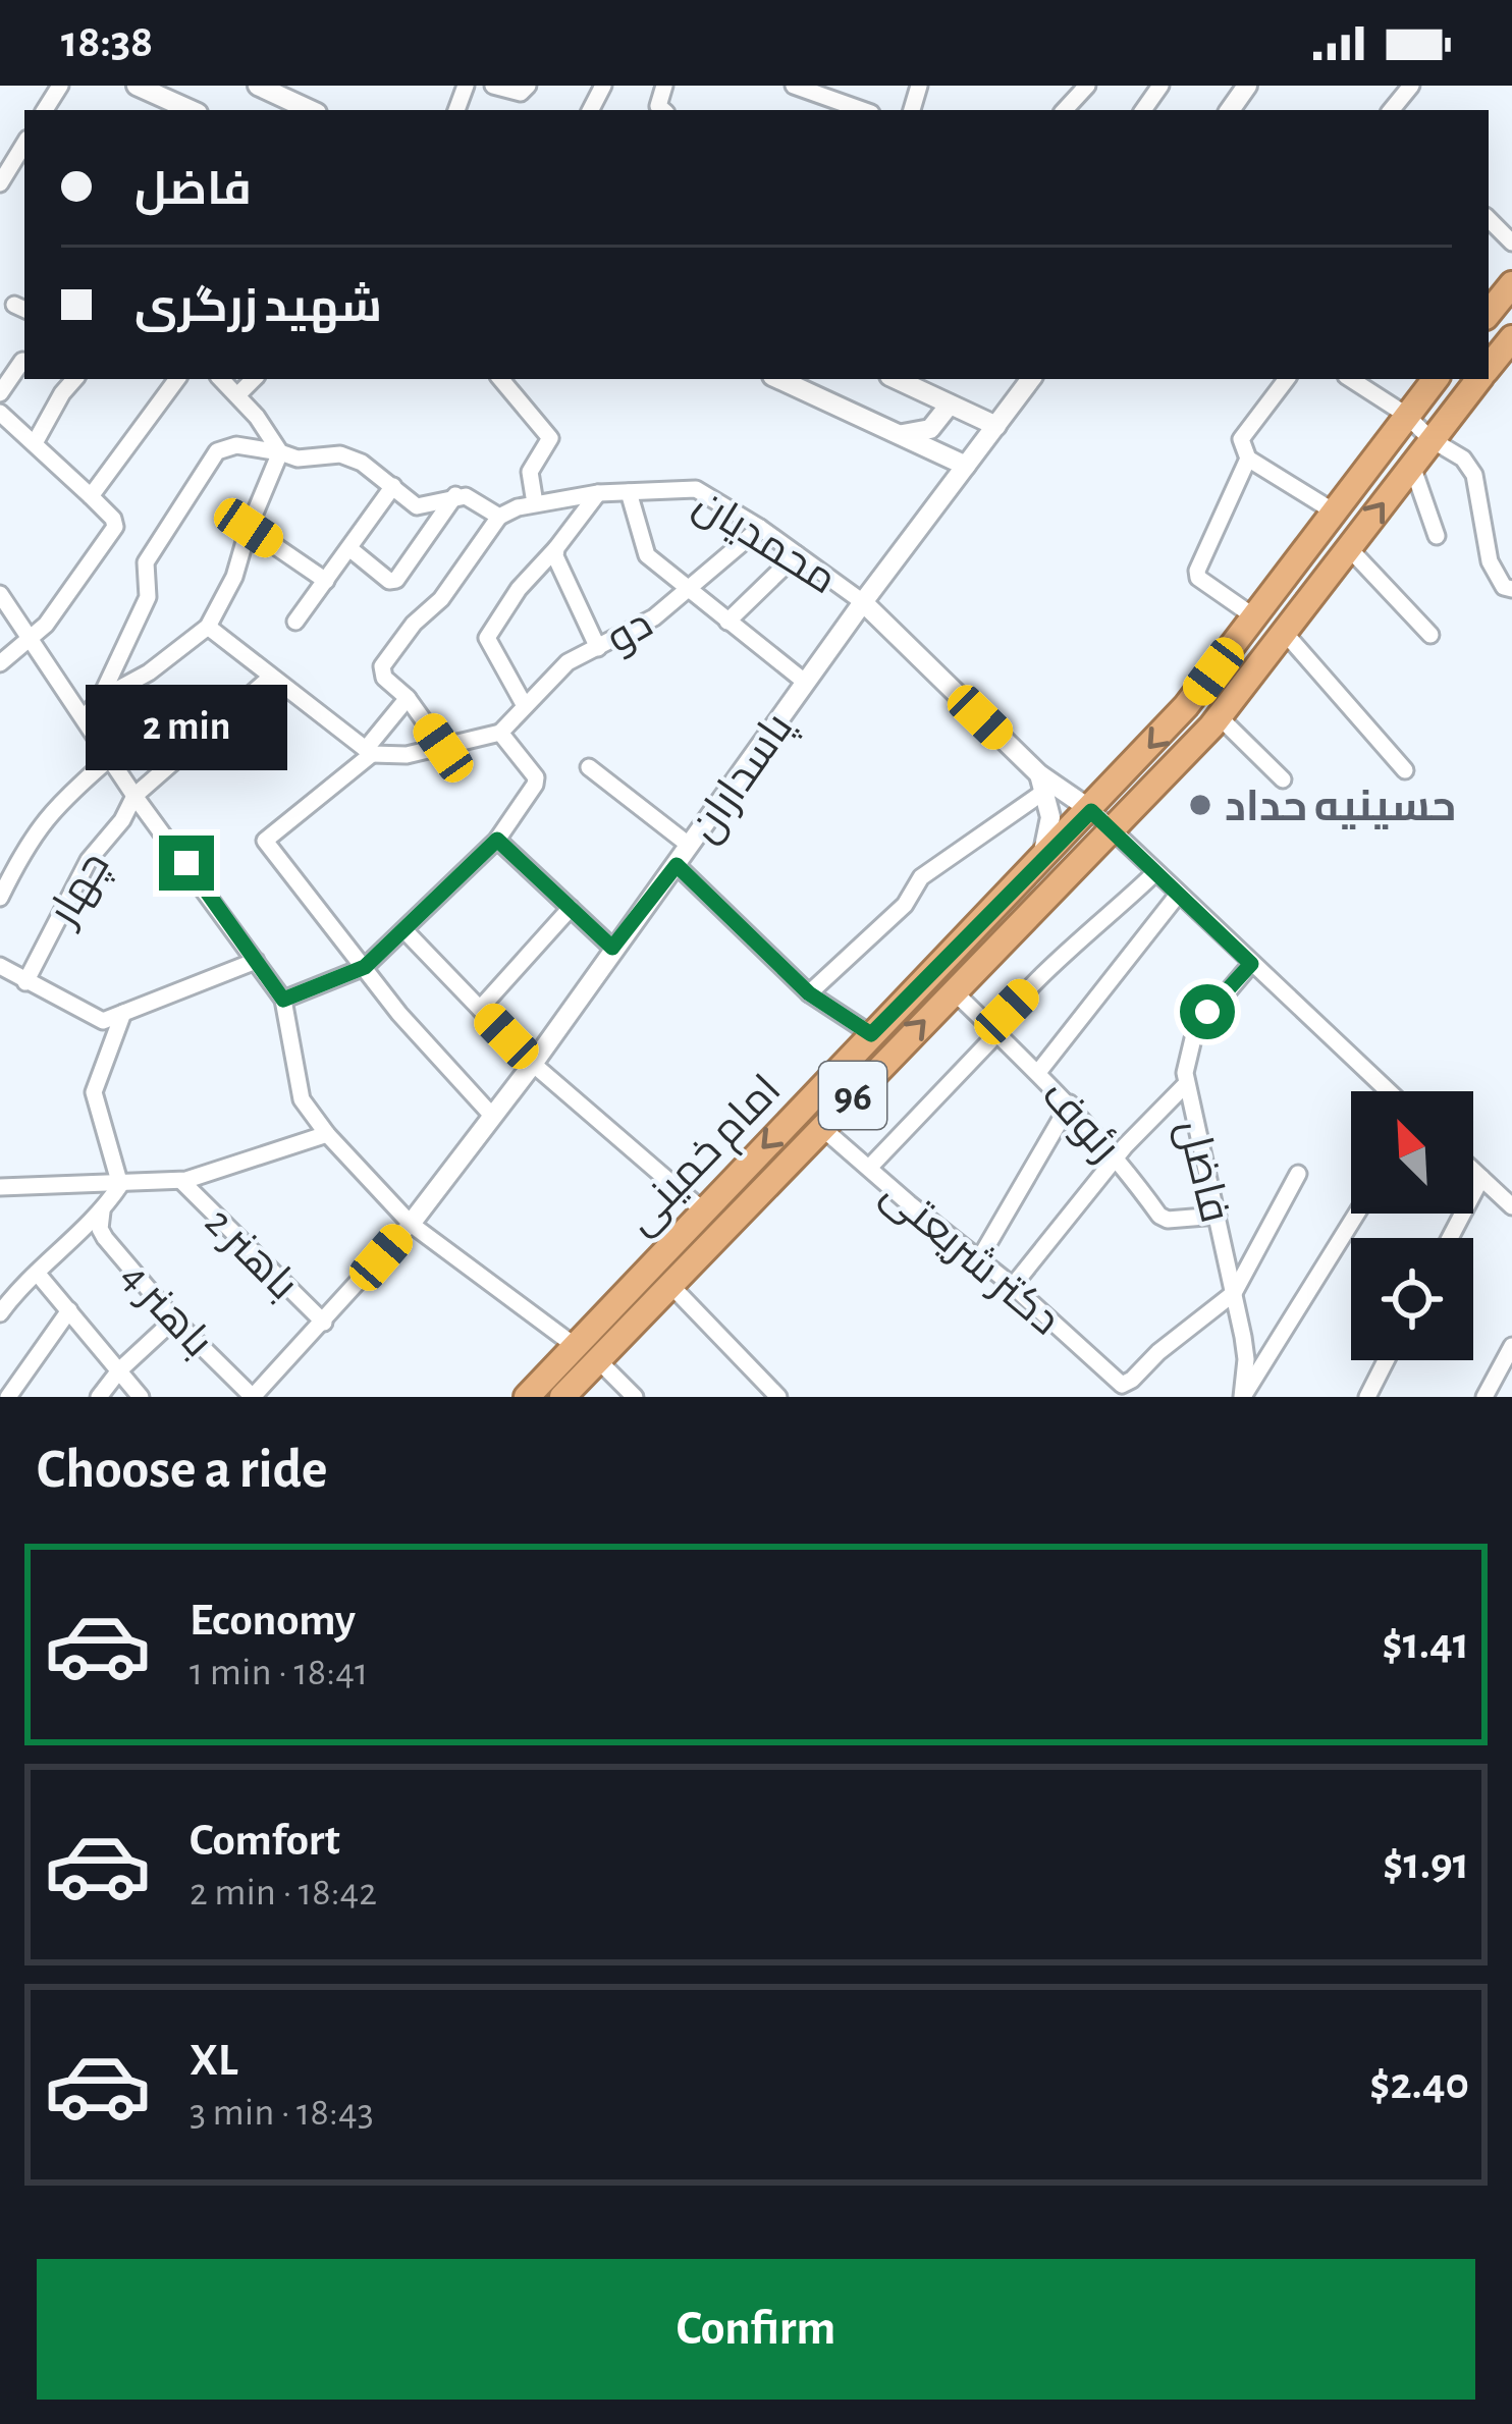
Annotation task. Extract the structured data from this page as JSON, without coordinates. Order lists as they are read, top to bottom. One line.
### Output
{"streets":{"highway":["96","امام خمینی"],"street":["محمدیان","دو","پاسداران","چهار","رئوف","فاضل","باهنر 2","دکتر شریعتی","باهنر 4"]},"crossings":[["محمدیان","دو"],["محمدیان","پاسداران"],["پاسداران","باهنر 2"],["پاسداران","باهنر 4"],["96","امام خمینی"],["رئوف","امام خمینی"],["رئوف","فاضل"],["امام خمینی","دکتر شریعتی"],["فاضل","دکتر شریعتی"]],"places":["حسینیه حداد"],"north":"top left","page":{"status":"18:38","banner":["فاضل","شهید زرگری"],"bubble":"2 min","heading":"Choose a ride","list":[{"name":"Economy","note":"1 min · 18:41","value":"$1.41"},{"name":"Comfort","note":"2 min · 18:42","value":"$1.91"},{"name":"XL","note":"3 min · 18:43","value":"$2.40"}],"buttons":"Confirm"}}
